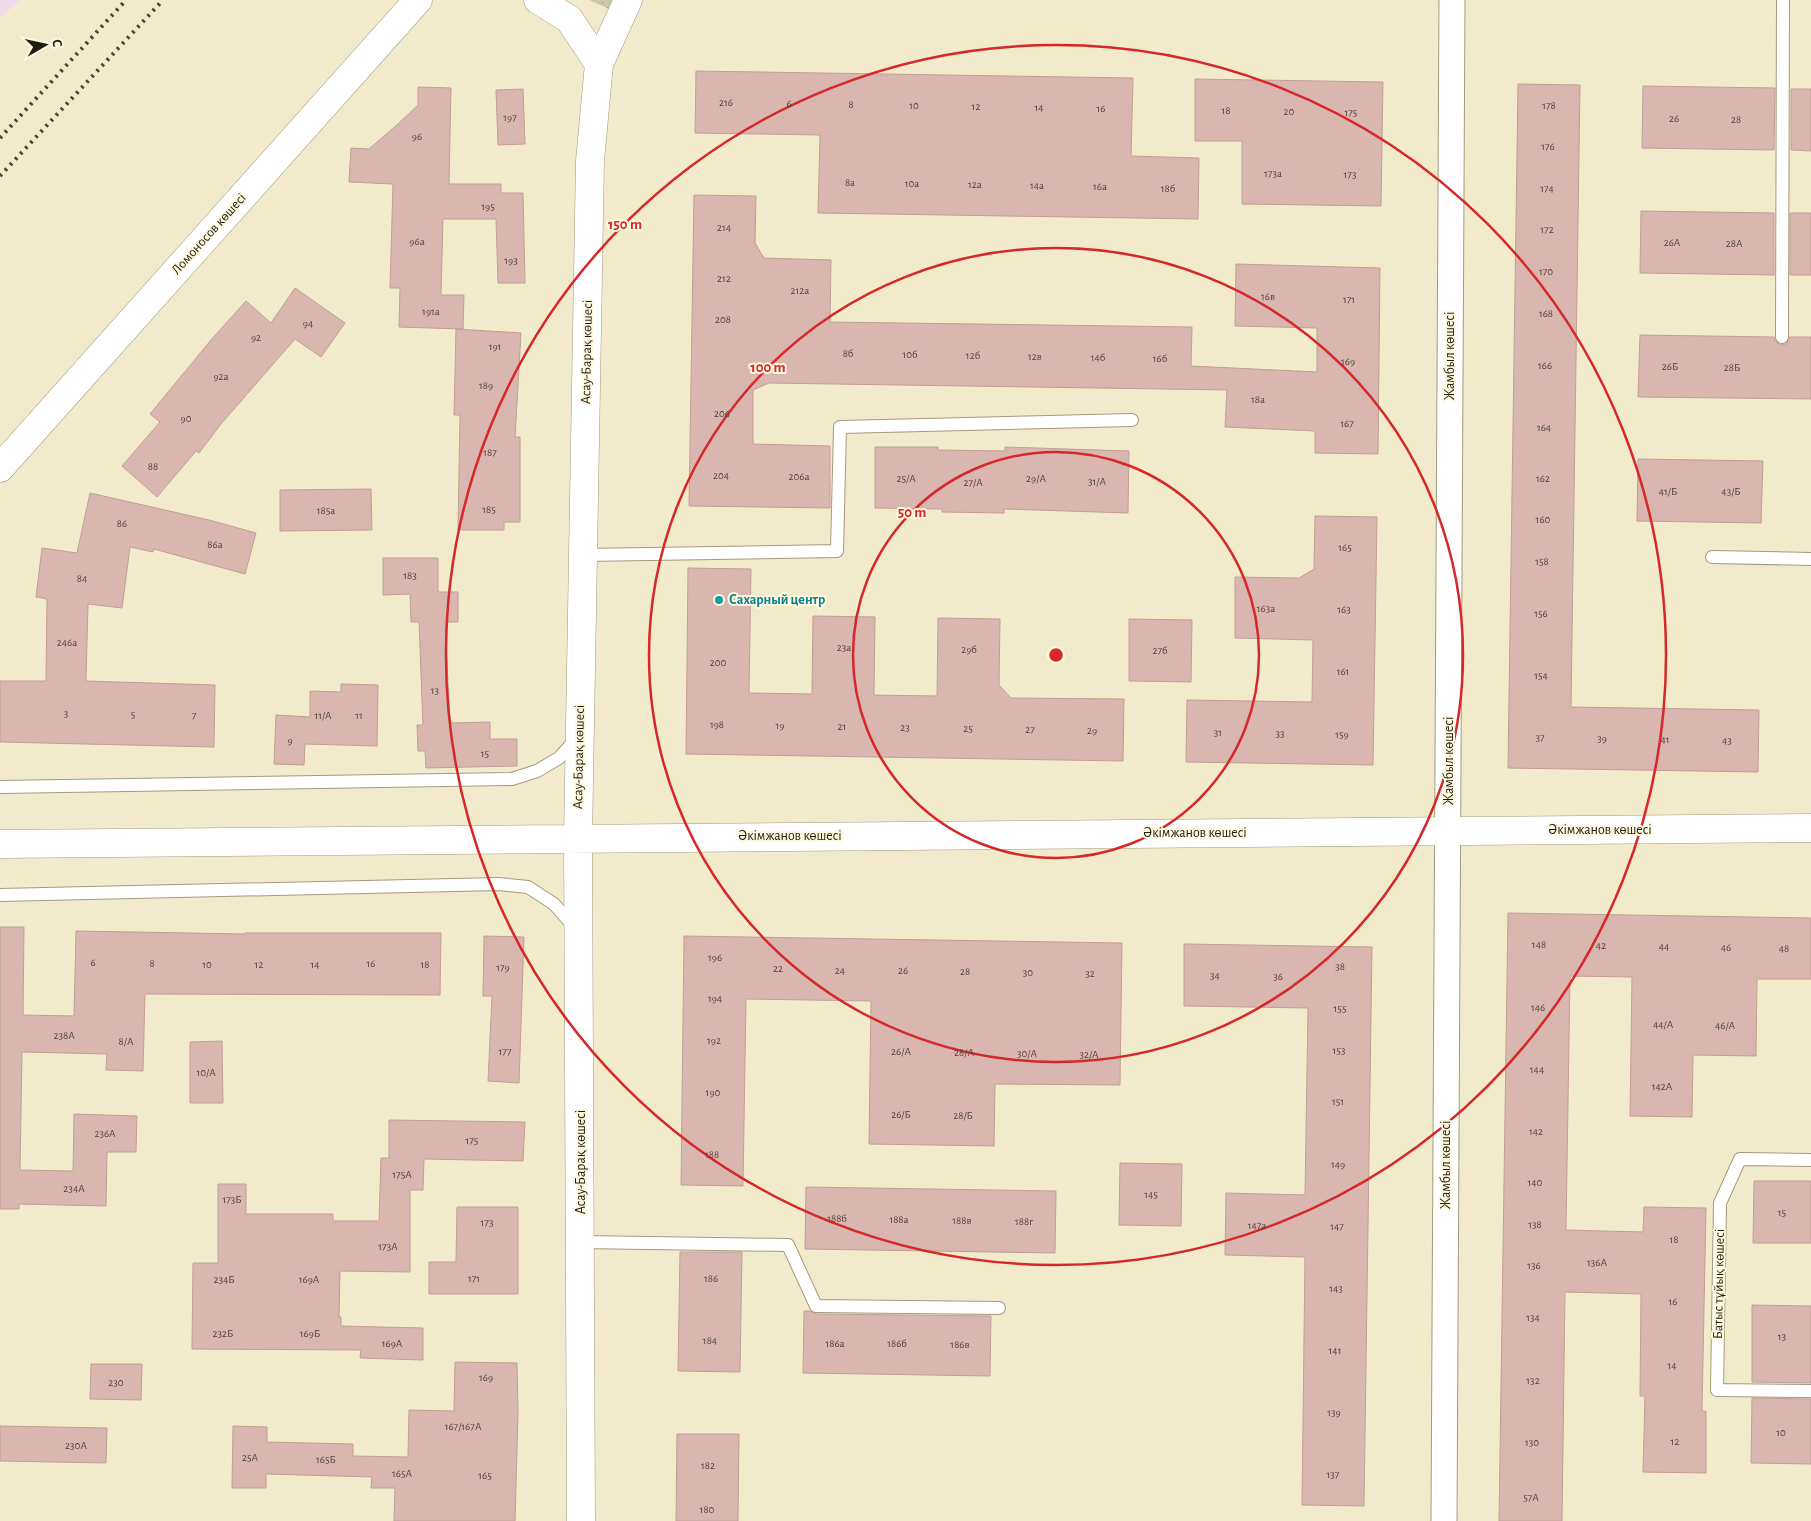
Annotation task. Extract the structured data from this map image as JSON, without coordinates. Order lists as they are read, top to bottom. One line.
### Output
{"streets":{"main road":["Ломоносов көшесі","Асау-Барақ көшесі","Әкімжанов көшесі"],"street":["Жамбыл көшесі"],"lane":["Батыс тұйық көшесі"]},"crossings":[["Асау-Барақ көшесі","Әкімжанов көшесі"],["Жамбыл көшесі","Әкімжанов көшесі"]],"places":["Сахарный центр"],"house_numbers":["216","6","8","10","178","12","14","16","18","20","175","197","26","28","96","176","173а","173","8а","10а","12а","14а","16а","18б","174","195","214","172","96а","26А","28А","193","170","212","212а","16в","171","191а","168","208","94","92","191","8б","10б","12б","12в","14б","16б","169","166","26Б","28Б","92а","189","18а","206","90","167","164","187","88","204","206а","25/А","29/А","162","31/А","27/А","41/Б","43/Б","185","185а","160","86","86а","165","158","183","84","163а","163","156","246а","23а","29б","27б","200","161","154","13","3","5","7","11/А","11","198","19","21","23","25","27","29","31","33","159","37","39","41","9","43","15","148","42","44","46","48","196","6","8","16","10","12","14","18","38","179","22","24","26","28","30","32","34","36","194","146","155","44/А","46/А","238А","192","8/А","153","177","26/А","28/А","30/А","32/А","144","10/А","142А","190","151","26/Б","28/Б","142","236А","175","188","149","175А","140","234А","145","173Б","15","188б","188а","188в","188г","173","138","147а","147","18","173А","136А","136","171","186","234Б","169А","143","16","134","232Б","169Б","13","184","169А","186а","186б","186в","141","14","169","132","230","139","167/167А","10","12","130","230А","25А","165Б","182","165А","137","165","57А","180"],"north":"right","rings":["150 m","100 m","50 m"]}
